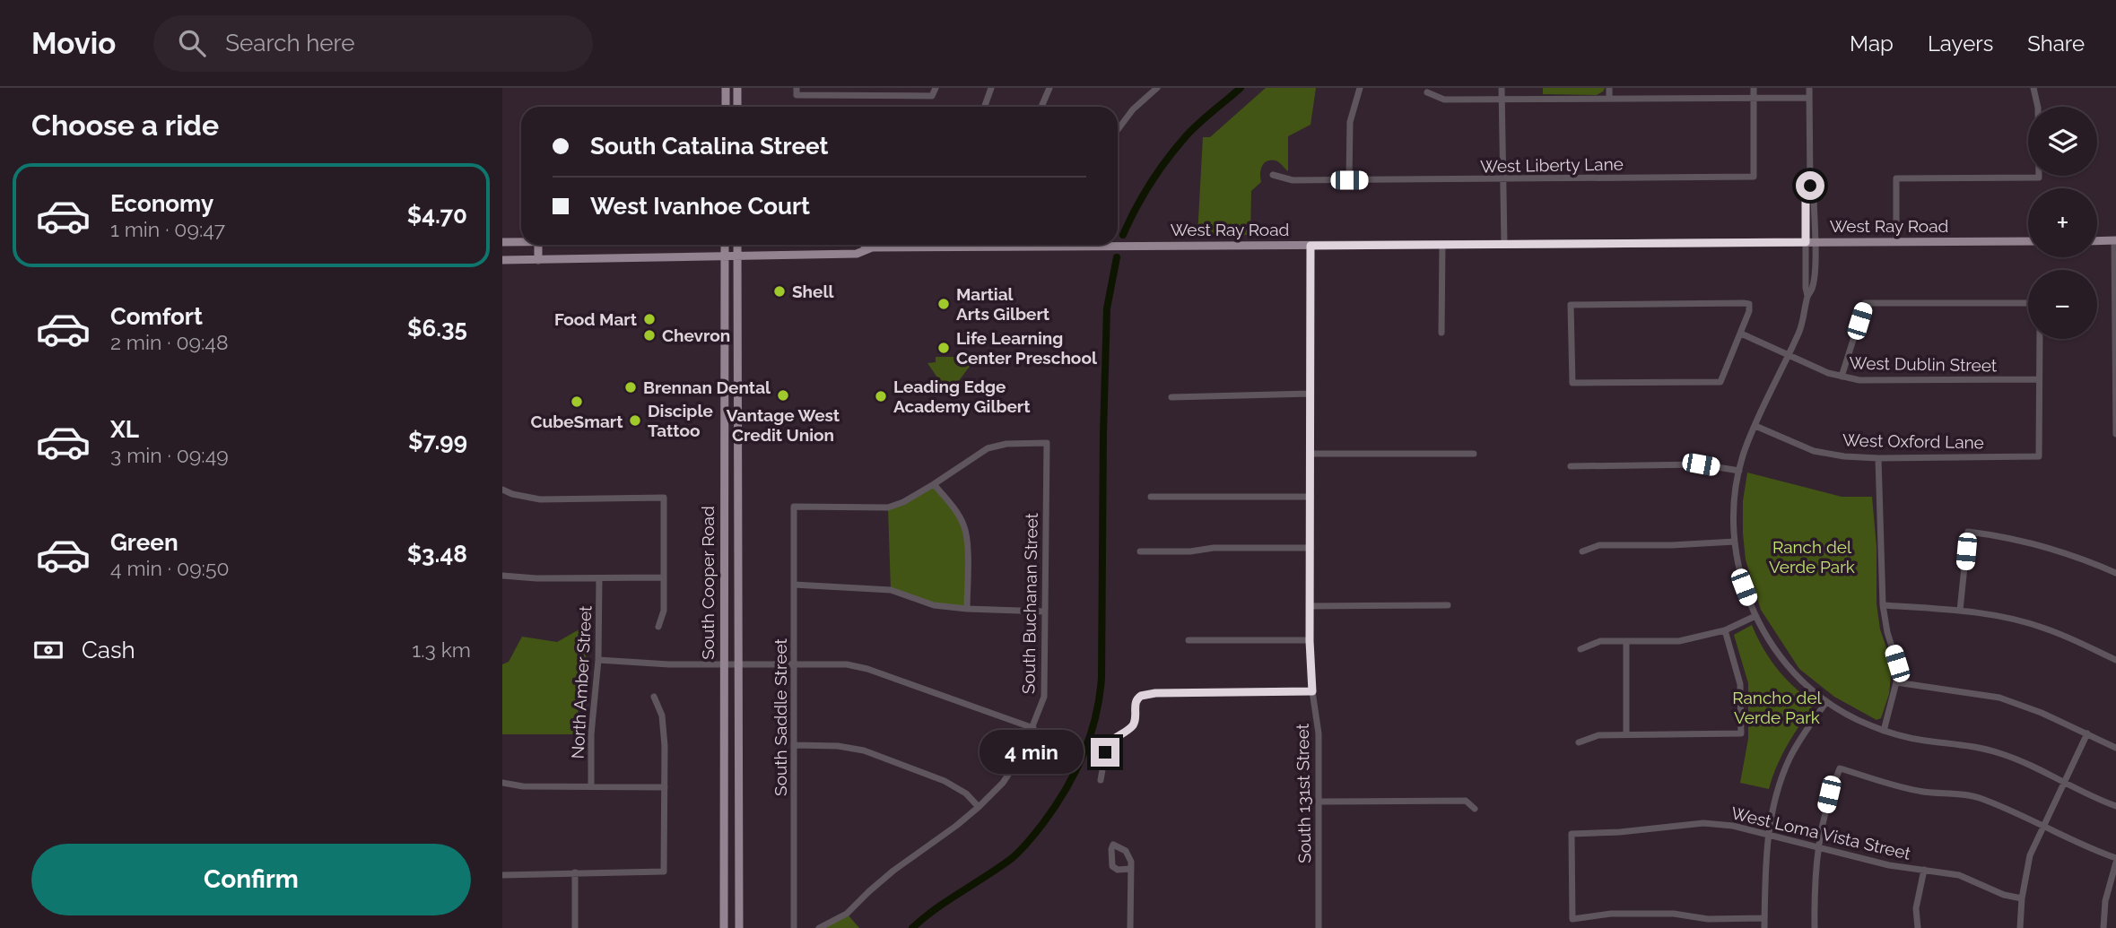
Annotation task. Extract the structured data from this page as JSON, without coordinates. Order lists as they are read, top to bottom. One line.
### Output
{"streets":{"main road":["West Ray Road","South Cooper Road"],"street":["West Liberty Lane","West Dublin Street","West Oxford Lane","South Buchanan Street","North Amber Street","South Saddle Street","South 131st Street","West Loma Vista Street"]},"crossings":[["West Ray Road","South Cooper Road"],["West Ray Road","South 131st Street"],["West Dublin Street","West Oxford Lane"],["South Buchanan Street","South Saddle Street"]],"parks":["Ranch del Verde Park","Rancho del Verde Park"],"places":["Shell","Martial Arts Gilbert","Food Mart","Chevron","Life Learning Center Preschool","Brennan Dental","Vantage West Credit Union","Leading Edge Academy Gilbert","CubeSmart","Disciple Tattoo"],"page":{"header":"Movio","search":"Search here","nav":["Map","Layers","Share"],"heading":"Choose a ride","map_buttons":["+","−"],"banner":["South Catalina Street","West Ivanhoe Court"],"list":[{"name":"Economy","note":"1 min · 09:47","value":"$4.70"},{"name":"Comfort","note":"2 min · 09:48","value":"$6.35"},{"name":"XL","note":"3 min · 09:49","value":"$7.99"},{"name":"Green","note":"4 min · 09:50","value":"$3.48"}],"pay":["Cash","1.3 km"],"bubble":"4 min","buttons":"Confirm"}}
